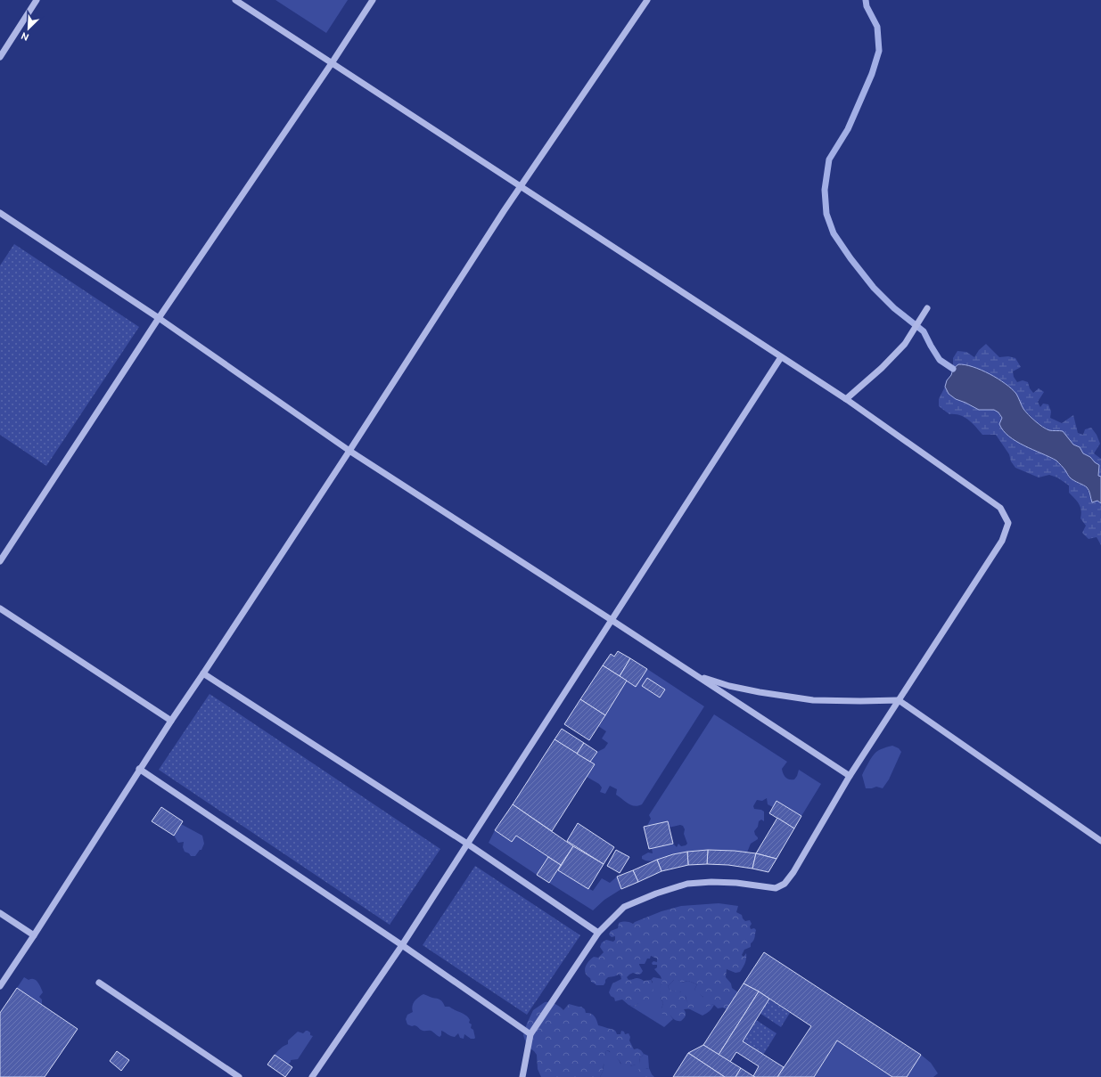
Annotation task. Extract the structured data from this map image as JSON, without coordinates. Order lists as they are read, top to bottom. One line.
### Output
{"north":"bottom left"}
